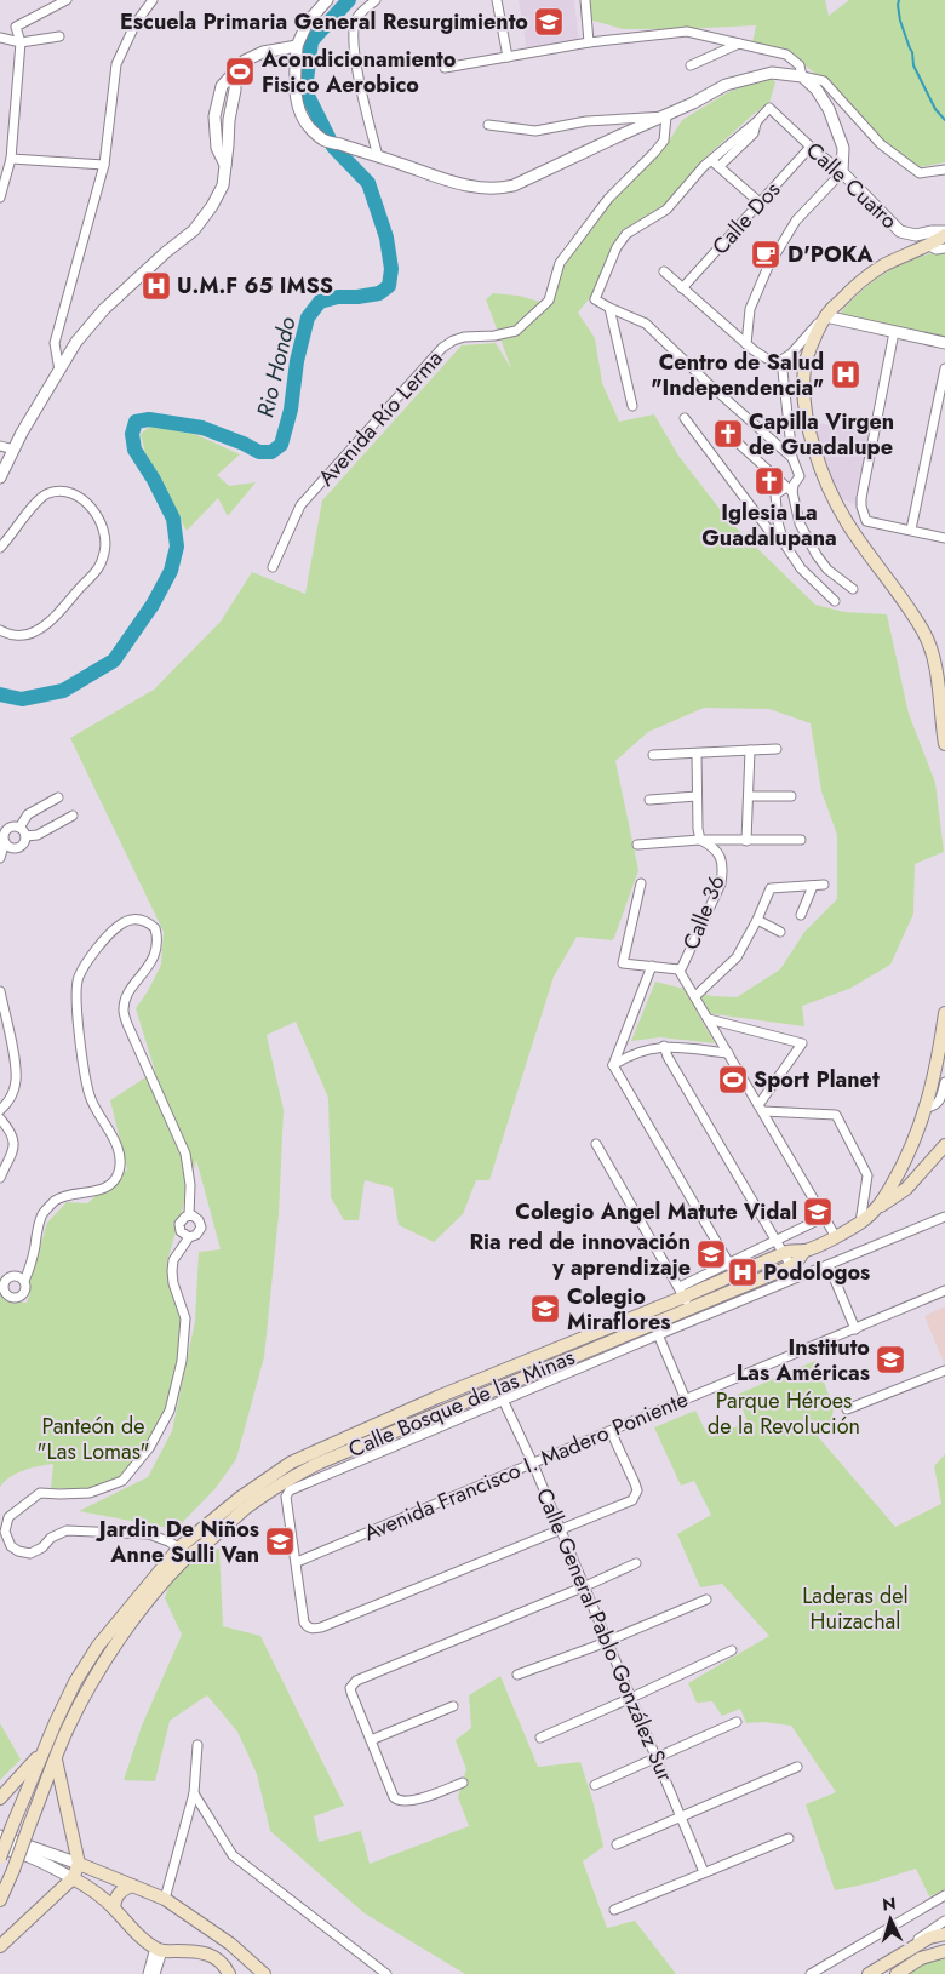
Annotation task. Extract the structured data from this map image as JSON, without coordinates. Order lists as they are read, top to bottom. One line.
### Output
{"streets":{"main road":["Calle Bosque de las Minas"],"street":["Calle Cuatro","Calle Dos","Avenida Río Lerma","Calle 36","Avenida Francisco I. Madero Poniente","Calle General Pablo González Sur"]},"crossings":[["Calle Cuatro","Calle Dos"],["Avenida Francisco I. Madero Poniente","Calle General Pablo González Sur"]],"water":["Rio Hondo"],"parks":["Parque Héroes de la Revolución","Panteón de \"Las Lomas\"","Laderas del Huizachal"],"places":{"school or university":["Escuela Primaria General Resurgimiento","Colegio Angel Matute Vidal","Ria red de innovación y aprendizaje","Colegio Miraflores","Instituto Las Américas","Jardin De Niños Anne Sulli Van"],"sports":["Acondicionamiento Fisico Aerobico","Sport Planet"],"cafe":["D'POKA"],"hospital":["U.M.F 65 IMSS","Centro de Salud \"Independencia\"","Podologos"],"church":["Capilla Virgen de Guadalupe","Iglesia La Guadalupana"]},"north":"top"}
